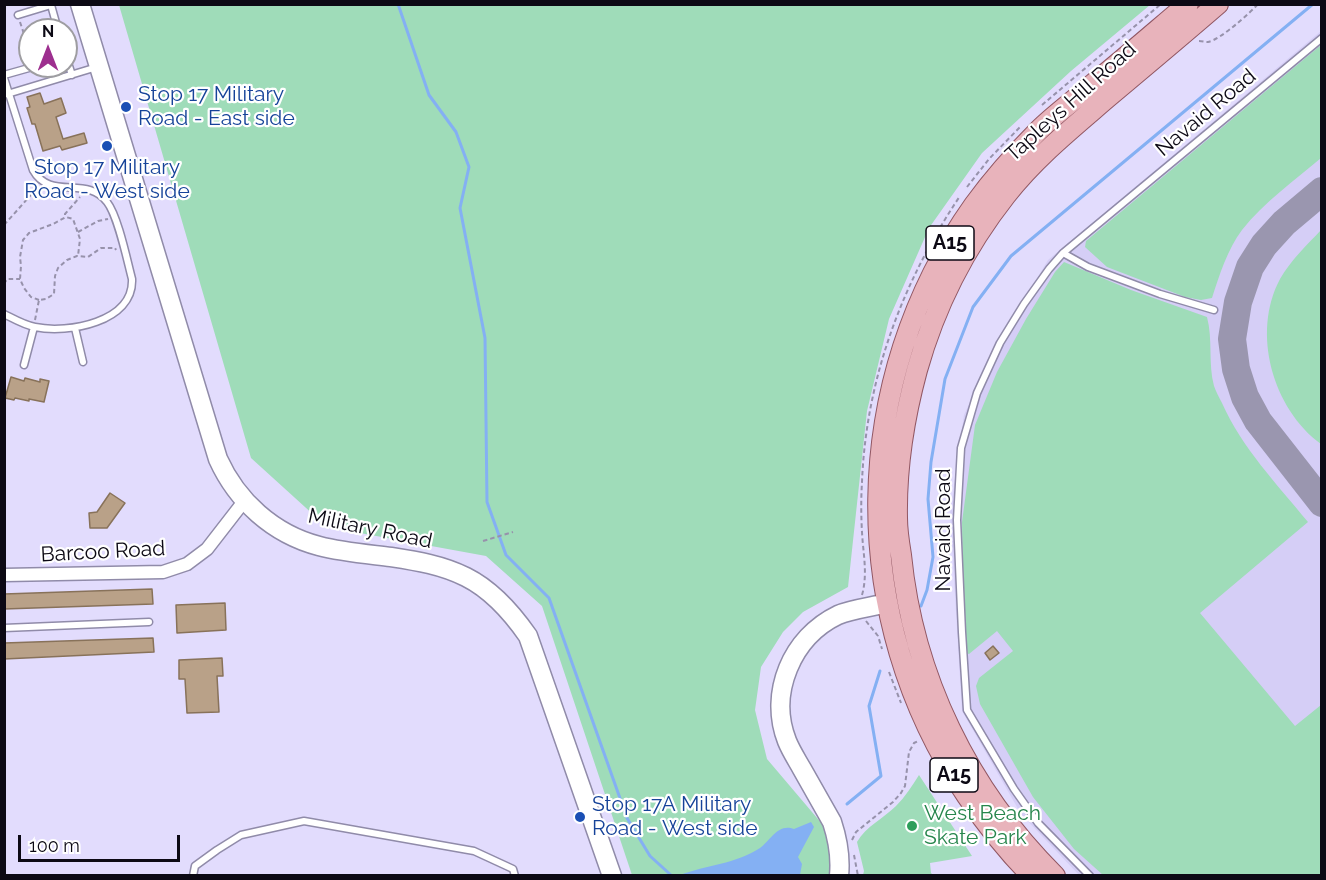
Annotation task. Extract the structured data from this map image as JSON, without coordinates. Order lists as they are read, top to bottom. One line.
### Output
{"streets":{"main road":["Tapleys Hill Road","A15"],"street":["Military Road","Barcoo Road"],"lane":["Navaid Road"]},"crossings":[["Military Road","Barcoo Road"]],"places":["Stop 17 Military Road - East side","Stop 17 Military Road - West side","Stop 17A Military Road - West side","West Beach Skate Park"],"scale_bar":"100 m","north":"top"}
